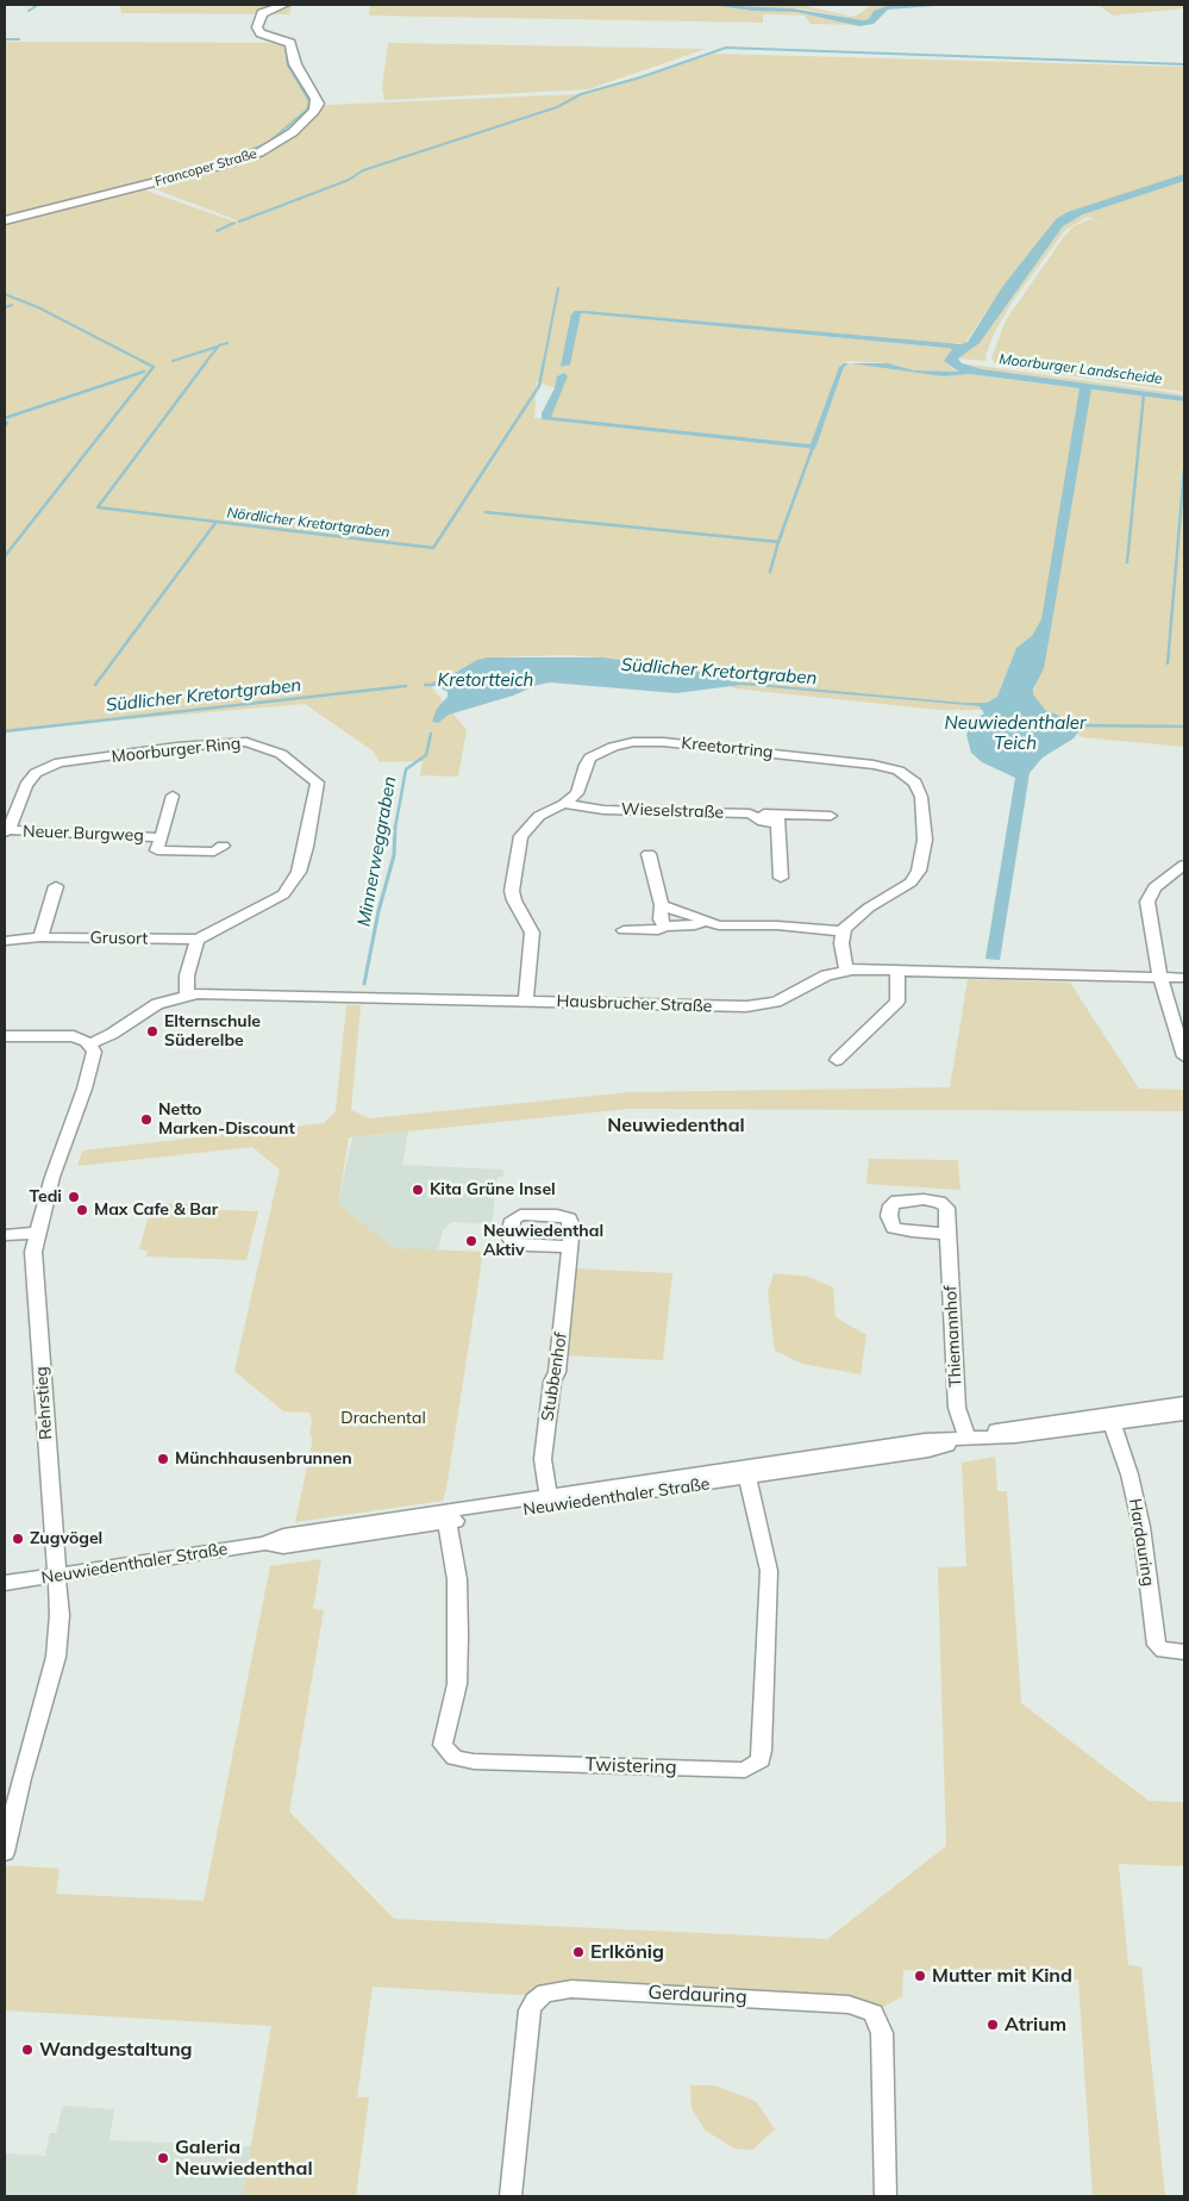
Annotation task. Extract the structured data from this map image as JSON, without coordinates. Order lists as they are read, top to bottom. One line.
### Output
{"streets":{"main road":["Francoper Straße"],"street":["Kreetortring","Moorburger Ring","Wieselstraße","Neuer Burgweg","Grusort","Hausbrucher Straße","Thiemannhof","Stubbenhof","Rehrstieg","Neuwiedenthaler Straße","Hardauring","Twistering","Gerdauring"]},"crossings":[["Kreetortring","Wieselstraße"],["Kreetortring","Hausbrucher Straße"],["Moorburger Ring","Neuer Burgweg"],["Moorburger Ring","Grusort"],["Hausbrucher Straße","Rehrstieg"],["Thiemannhof","Neuwiedenthaler Straße"],["Stubbenhof","Neuwiedenthaler Straße"],["Rehrstieg","Neuwiedenthaler Straße"],["Neuwiedenthaler Straße","Hardauring"],["Neuwiedenthaler Straße","Twistering"]],"districts":["Neuwiedenthal"],"water":["Moorburger Landscheide","Nördlicher Kretortgraben","Südlicher Kretortgraben","Kretortteich","Neuwiedenthaler Teich","Minnerweggraben"],"parks":["Drachental"],"places":["Elternschule Süderelbe","Netto Marken-Discount","Kita Grüne Insel","Tedi","Max Cafe & Bar","Neuwiedenthal Aktiv","Münchhausenbrunnen","Zugvögel","Erlkönig","Mutter mit Kind","Atrium","Wandgestaltung","Galeria Neuwiedenthal"]}
